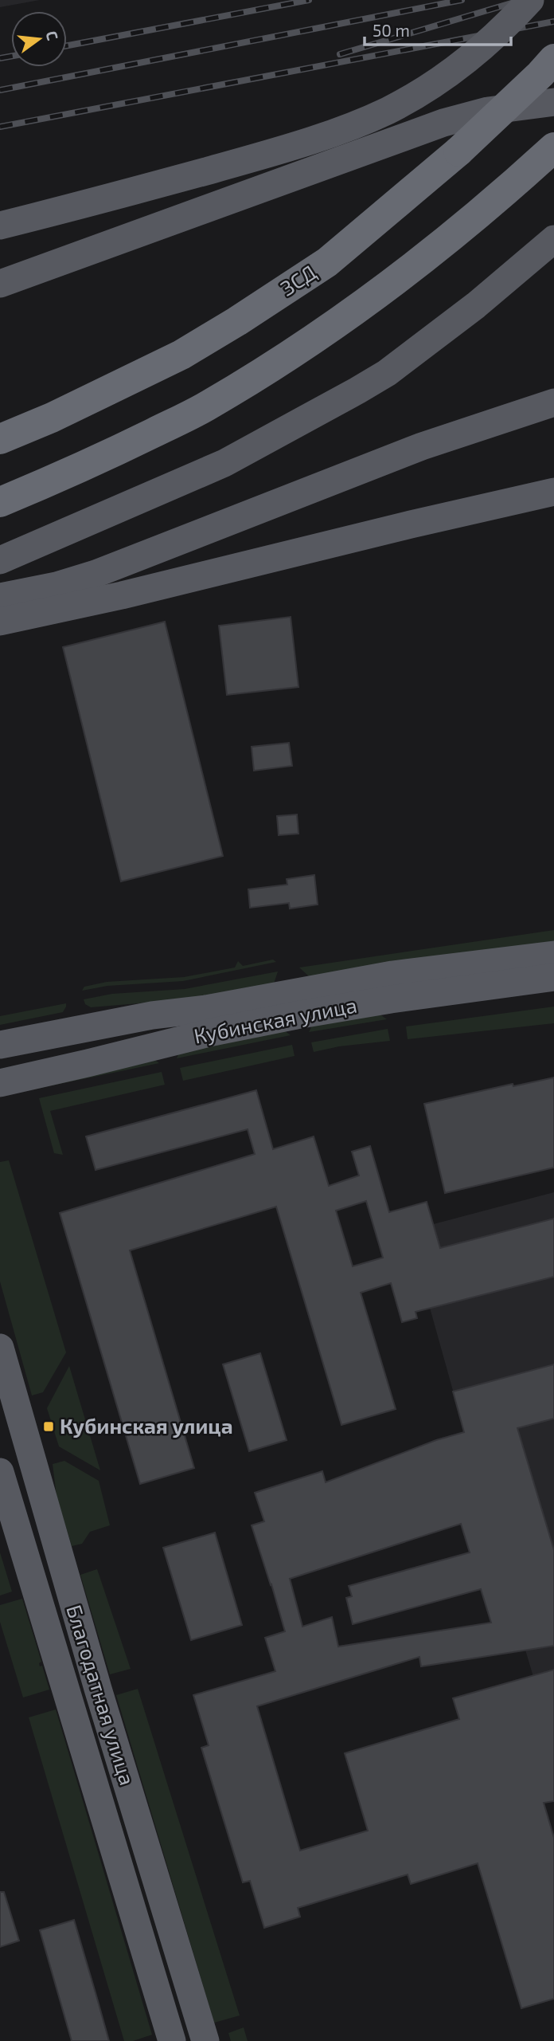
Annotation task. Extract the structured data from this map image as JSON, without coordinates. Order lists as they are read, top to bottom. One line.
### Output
{"streets":{"highway":["ЗСД"],"main road":["Кубинская улица","Благодатная улица"]},"places":{"transit":["Кубинская улица"]},"scale_bar":"50 m","north":"right"}
